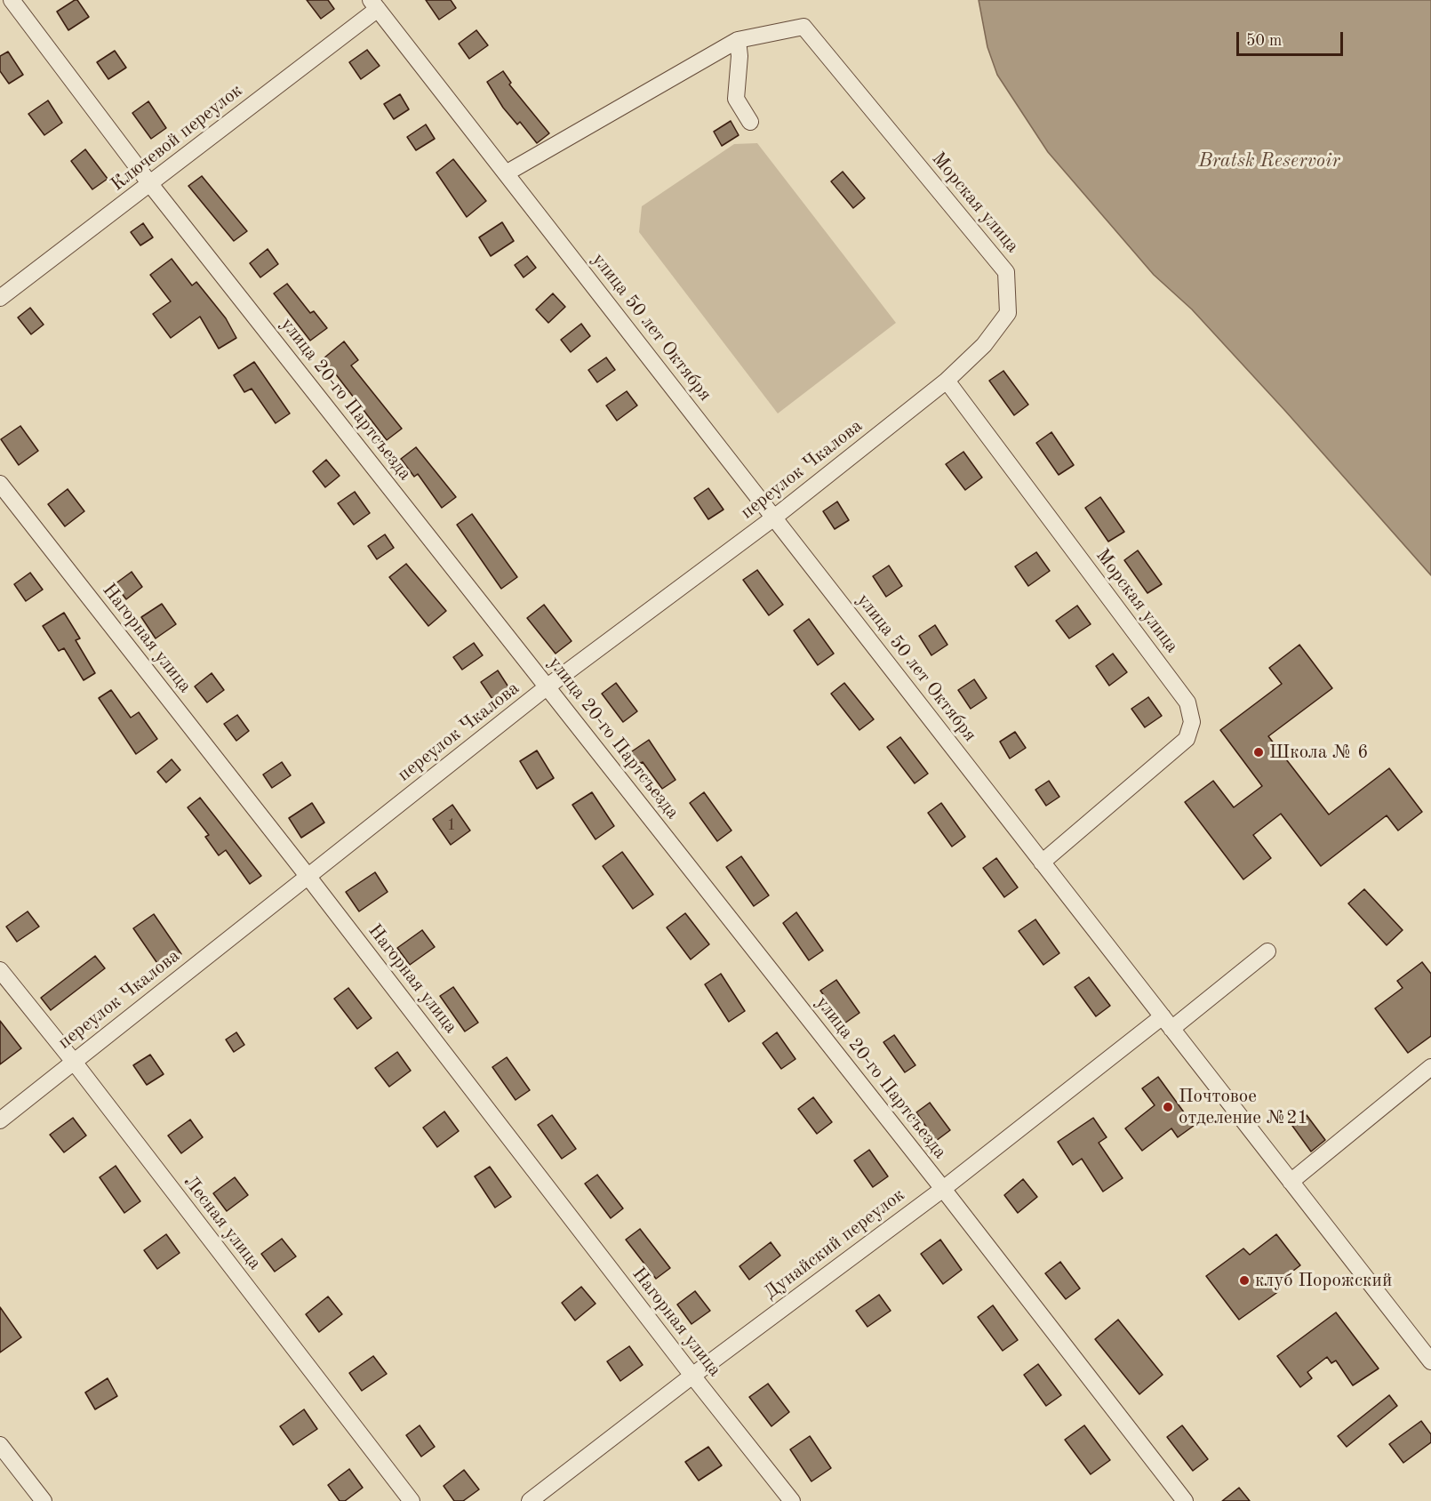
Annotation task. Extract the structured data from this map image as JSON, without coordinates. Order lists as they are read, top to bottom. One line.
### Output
{"streets":{"street":["Ключевой переулок","Морская улица","улица 50 лет Октября","улица 20-го Партсъезда","переулок Чкалова","Нагорная улица","Лесная улица","Дунайский переулок"]},"crossings":[["Ключевой переулок","улица 50 лет Октября"],["Ключевой переулок","улица 20-го Партсъезда"],["Морская улица","улица 50 лет Октября"],["Морская улица","переулок Чкалова"],["улица 50 лет Октября","переулок Чкалова"],["улица 50 лет Октября","Дунайский переулок"],["улица 20-го Партсъезда","переулок Чкалова"],["улица 20-го Партсъезда","Дунайский переулок"],["переулок Чкалова","Нагорная улица"],["переулок Чкалова","Лесная улица"],["Нагорная улица","Дунайский переулок"]],"water":["Bratsk Reservoir"],"places":["Школа № 6","Почтовое отделение №21","клуб Порожский"],"house_numbers":["1"],"scale_bar":"50 m"}
